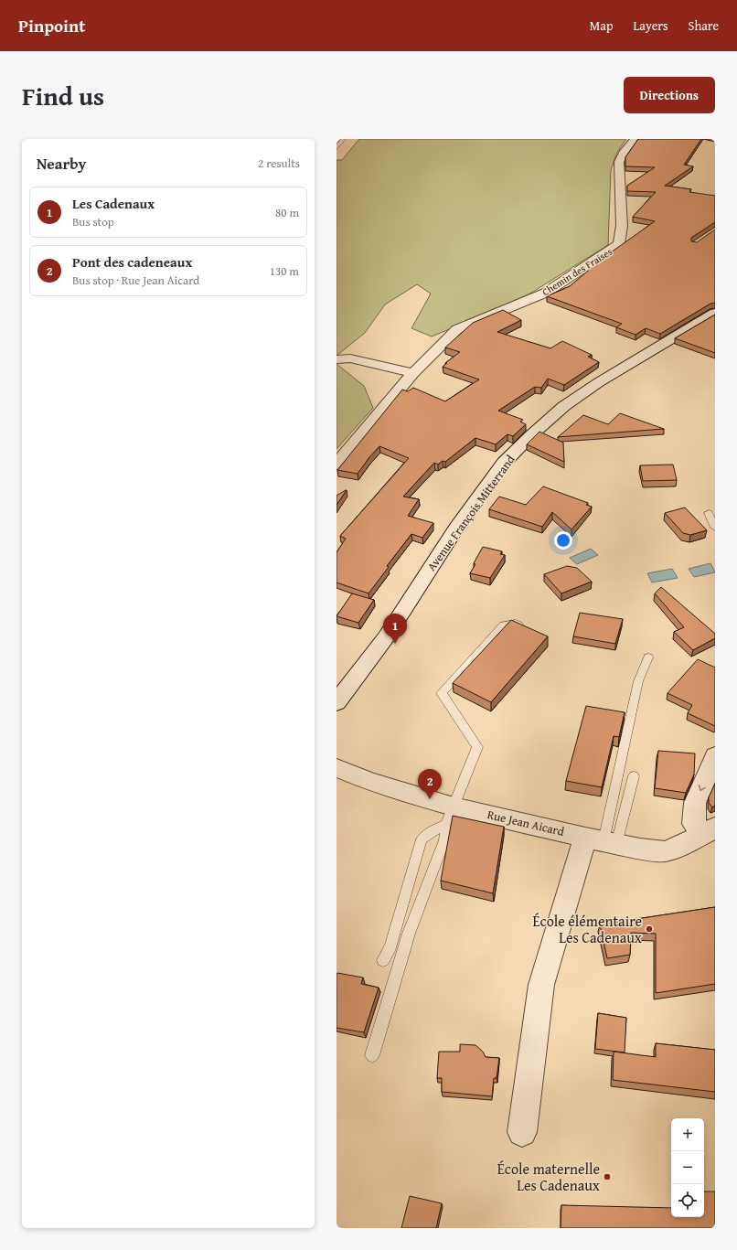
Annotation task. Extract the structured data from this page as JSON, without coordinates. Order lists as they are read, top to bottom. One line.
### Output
{"streets":{"street":["Chemin des Fraises","Avenue François Mitterrand","Rue Jean Aicard"]},"places":["École élémentaire Les Cadenaux","École maternelle Les Cadenaux"],"page":{"header":"Pinpoint","nav":["Map","Layers","Share"],"title":"Find us","buttons":"Directions","heading":["Nearby","2 results"],"list":[{"mark":"1","name":"Les Cadenaux","note":"Bus stop","value":"80 m"},{"mark":"2","name":"Pont des cadeneaux","note":"Bus stop · Rue Jean Aicard","value":"130 m"}],"pins":["1","2"],"map_buttons":["+","−"]}}
